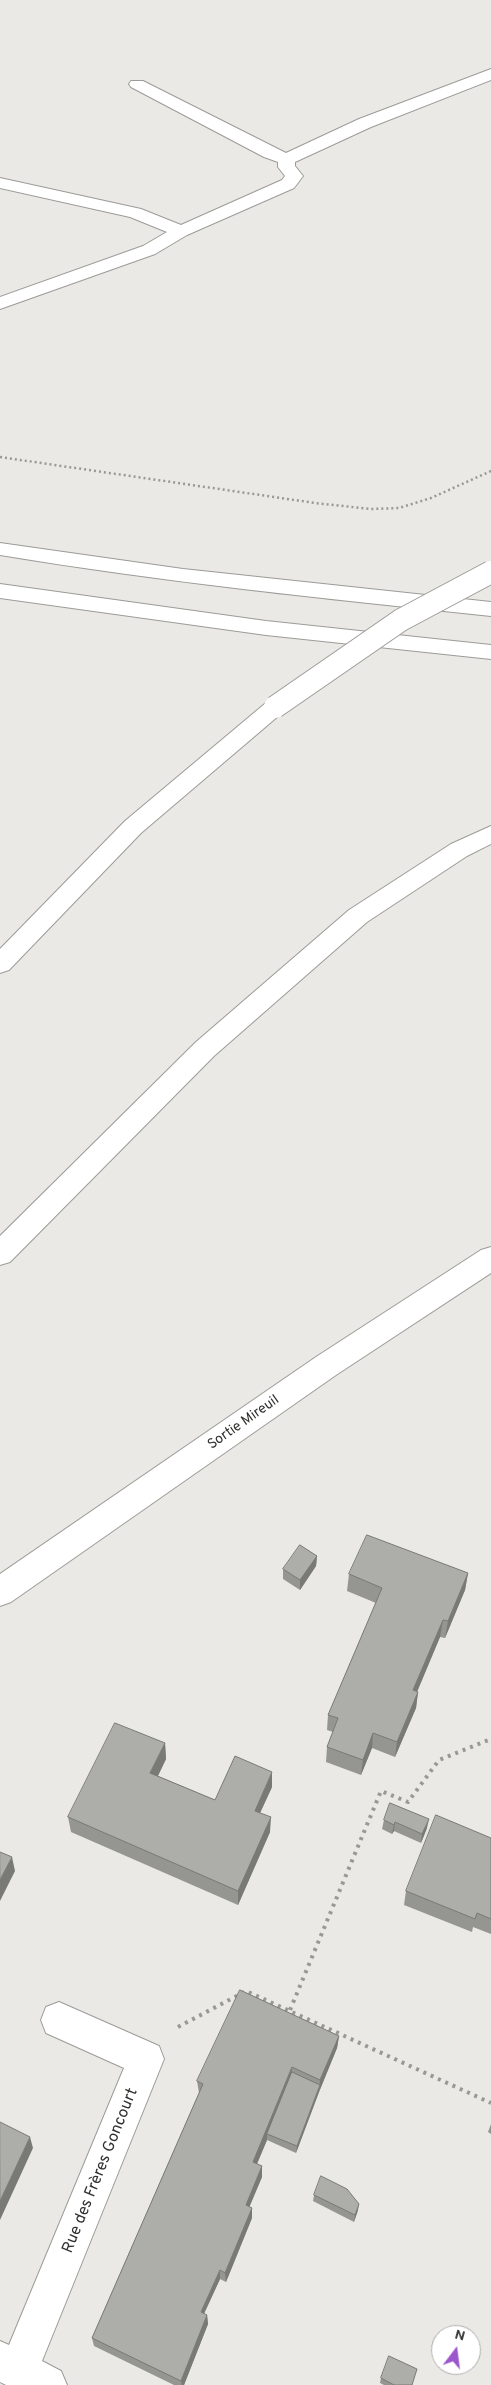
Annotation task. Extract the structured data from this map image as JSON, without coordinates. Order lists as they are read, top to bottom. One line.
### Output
{"streets":{"main road":["Sortie Mireuil","Rue des Frères Goncourt"]},"north":"top"}
